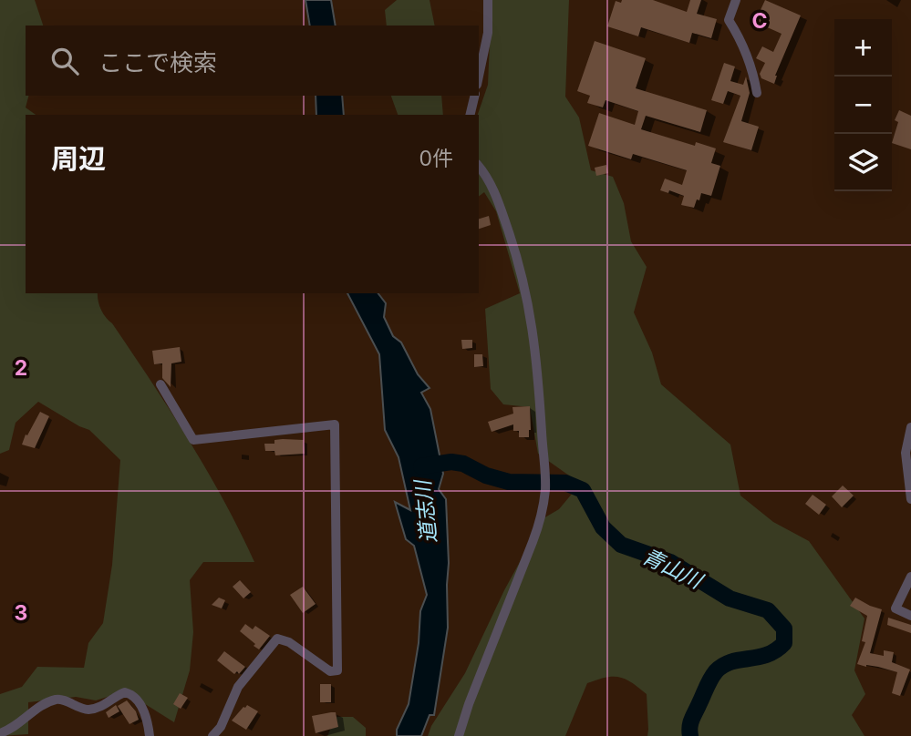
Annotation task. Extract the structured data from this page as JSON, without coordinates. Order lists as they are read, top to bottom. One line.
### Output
{"water":["道志川","青山川"],"page":{"map_buttons":["+","−"],"search":"ここで検索","heading":["周辺","0件"]},"grid":{"columns":["C"],"rows":["2","3"]}}
